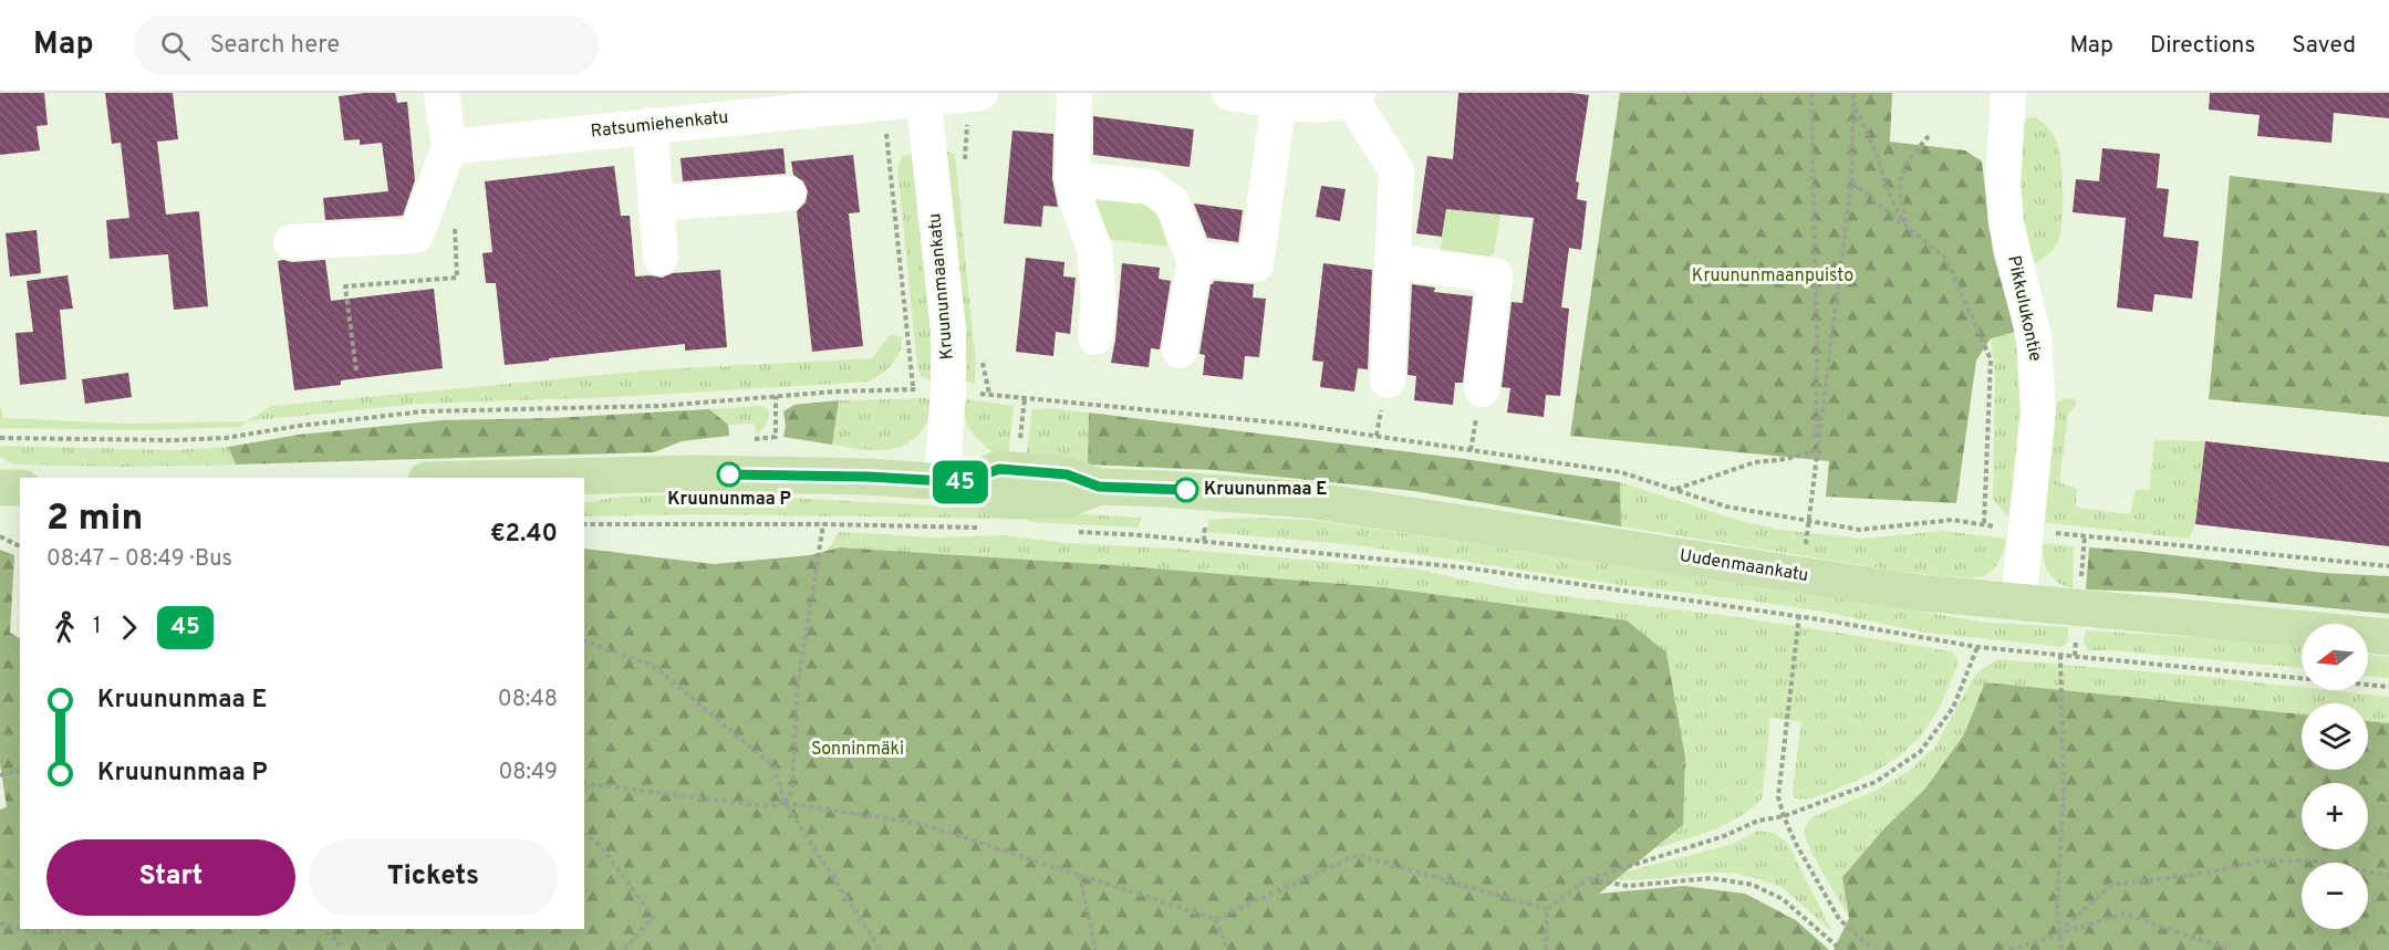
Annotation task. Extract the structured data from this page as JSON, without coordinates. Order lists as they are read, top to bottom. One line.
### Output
{"streets":{"main road":["Uudenmaankatu"],"street":["Ratsumiehenkatu","Kruununmaankatu","Pikkulukontie"]},"crossings":[["Ratsumiehenkatu","Kruununmaankatu"],["Kruununmaankatu","Uudenmaankatu"],["Pikkulukontie","Uudenmaankatu"]],"parks":["Kruununmaanpuisto","Sonninmäki"],"places":["Kruununmaa P","Kruununmaa E"],"lines":["bus line 45"],"north":"left","page":{"header":"Map","search":"Search here","nav":["Map","Directions","Saved"],"on_map":"45","heading":["2 min","08:47 – 08:49 · Bus","€2.40"],"legs":["1","45"],"map_buttons":["+","−"],"list":[{"name":"Kruununmaa E","value":"08:48"},{"name":"Kruununmaa P","value":"08:49"}],"buttons":["Start","Tickets"]}}
